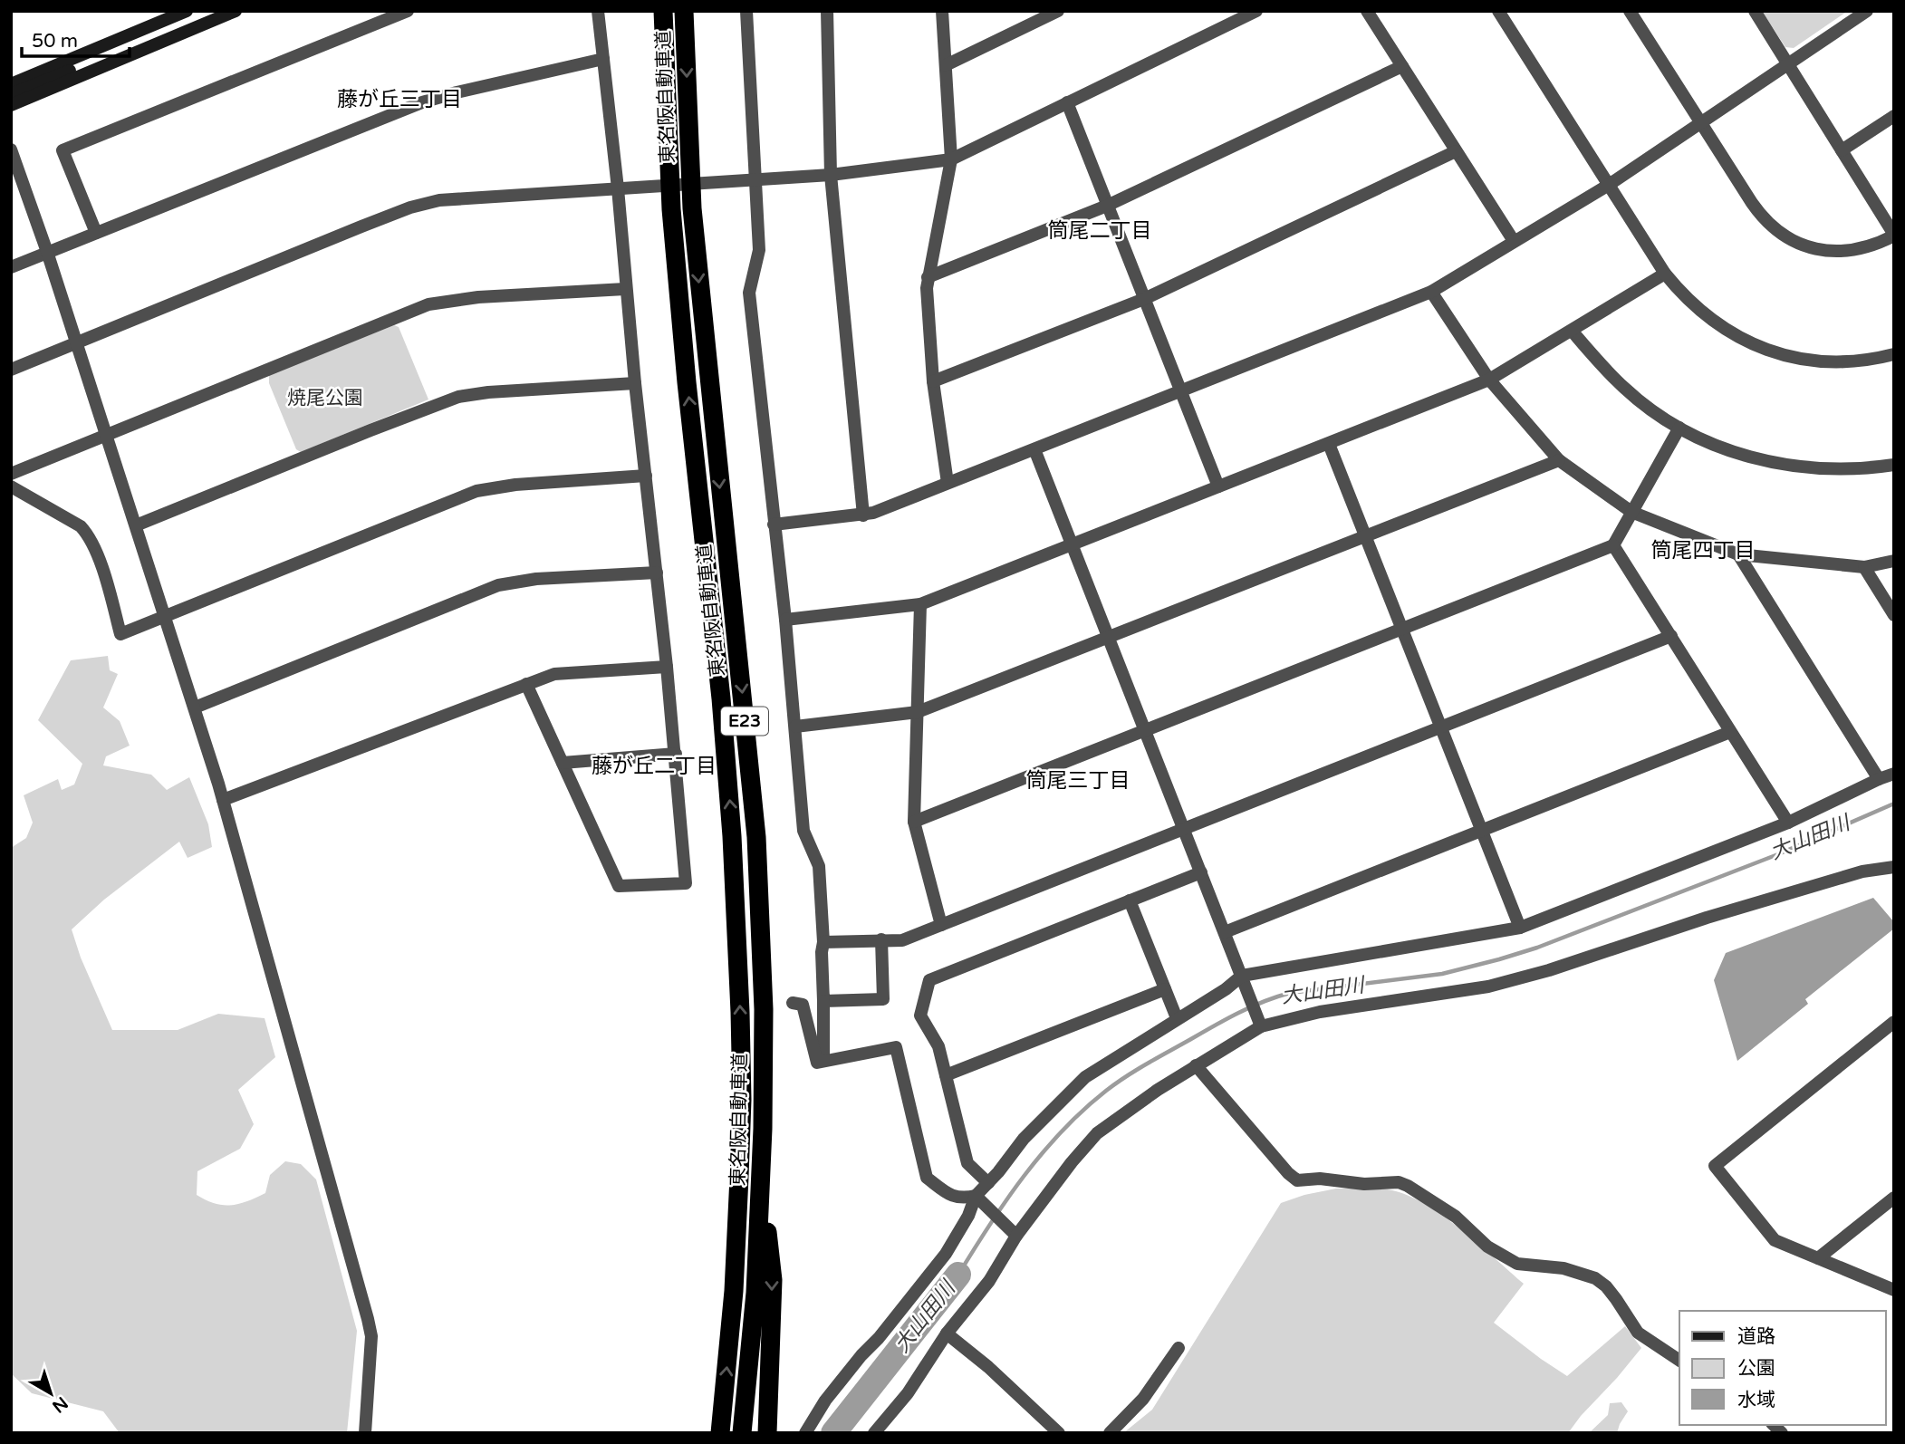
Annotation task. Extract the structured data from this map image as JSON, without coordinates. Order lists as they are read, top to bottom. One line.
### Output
{"streets":{"highway":["東名阪自動車道","E23"]},"districts":["藤が丘三丁目","筒尾二丁目","筒尾四丁目","藤が丘二丁目","筒尾三丁目"],"water":["大山田川"],"parks":["焼尾公園"],"legend":["道路","公園","水域"],"scale_bar":"50 m","north":"bottom right"}
